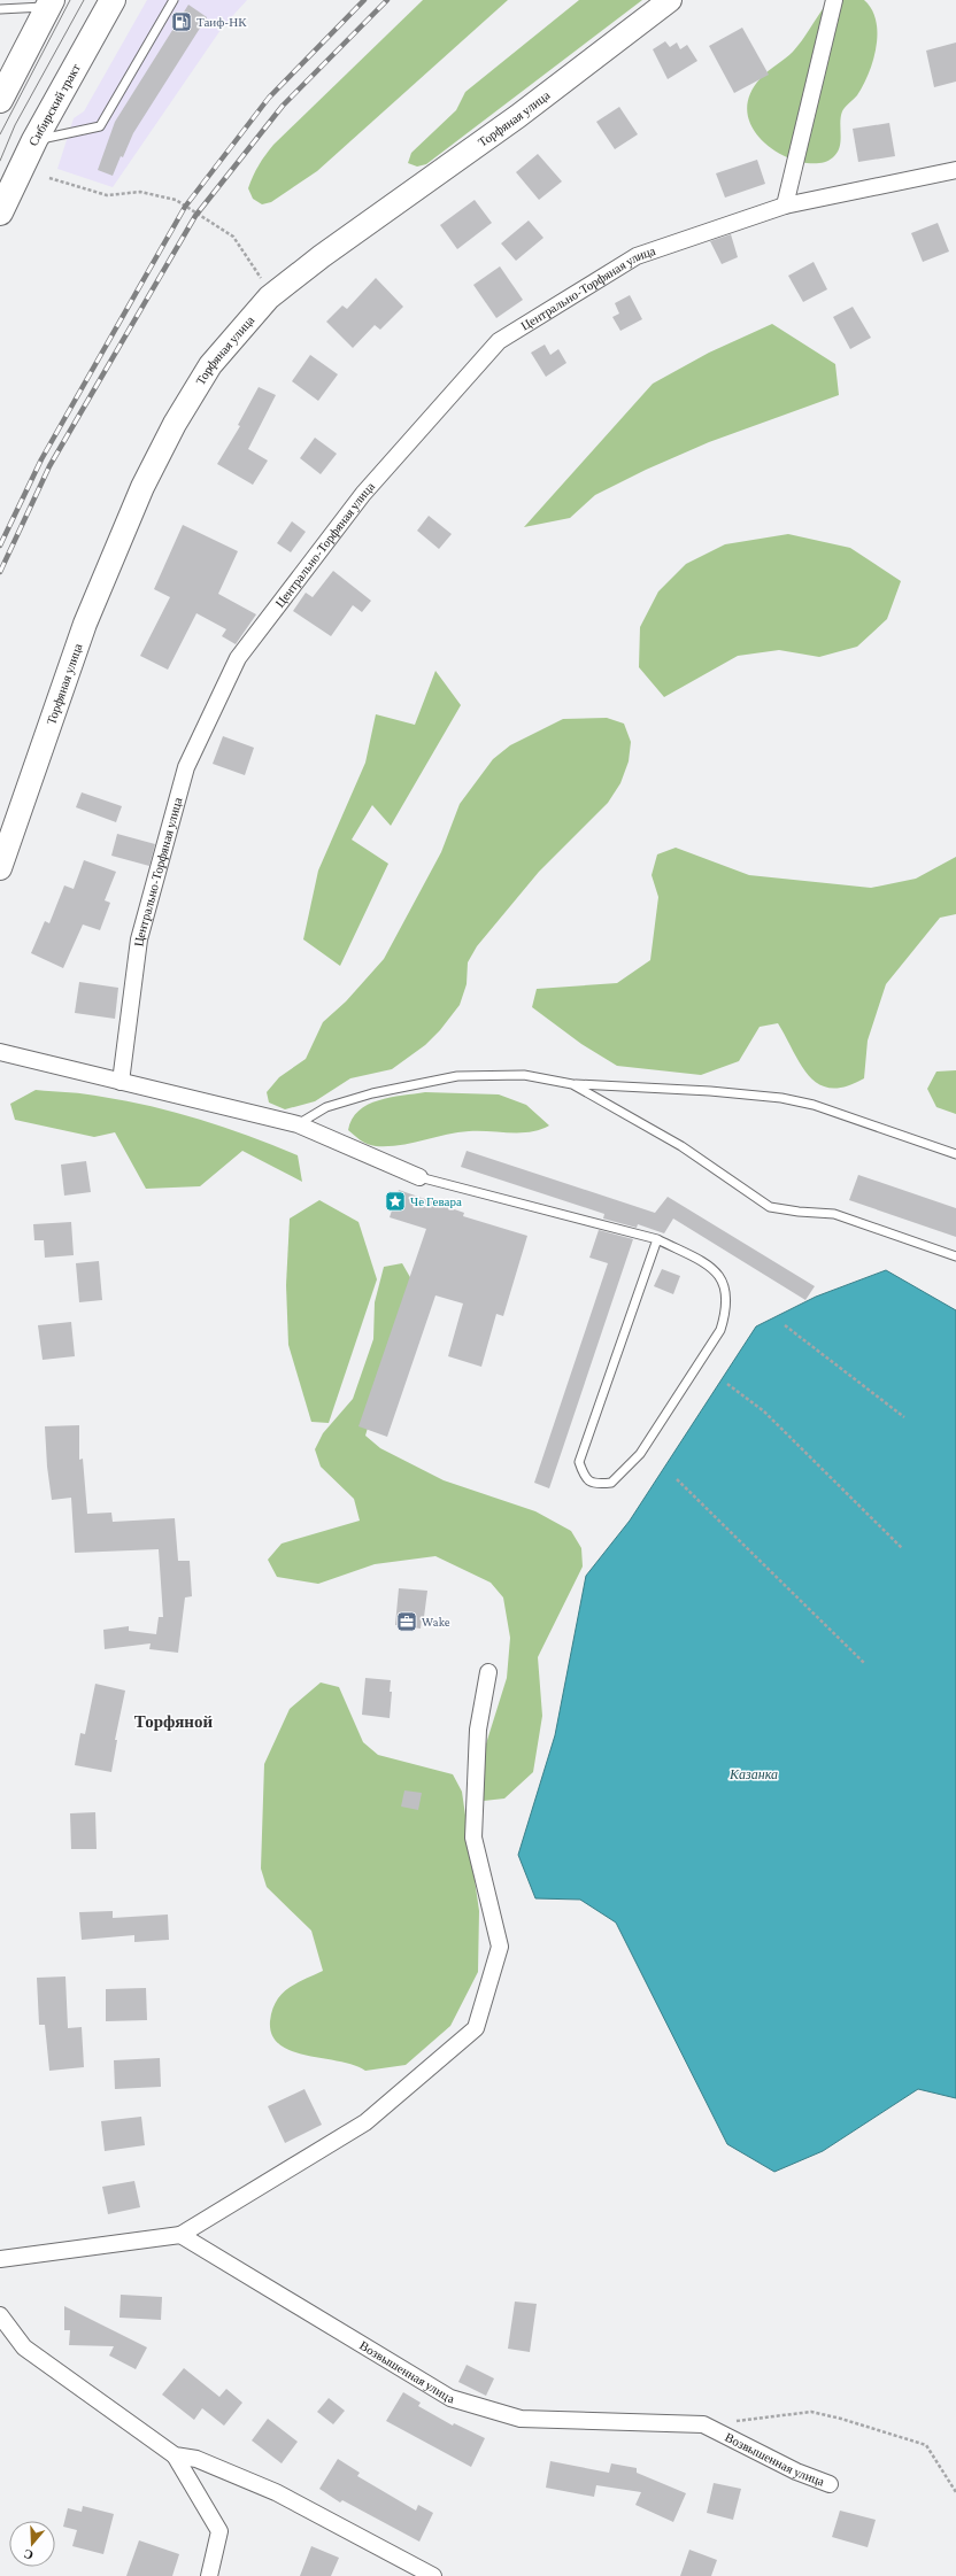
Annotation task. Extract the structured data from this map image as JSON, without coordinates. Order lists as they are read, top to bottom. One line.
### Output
{"streets":{"main road":["Сибирский тракт"],"street":["Торфяная улица","Центрально-Торфяная улица","Возвышенная улица"]},"districts":["Торфяной"],"water":["Казанка"],"places":{"fuel station":["Таиф-НК"],"place":["Че Гевара"],"office":["Wake"]},"north":"bottom"}
